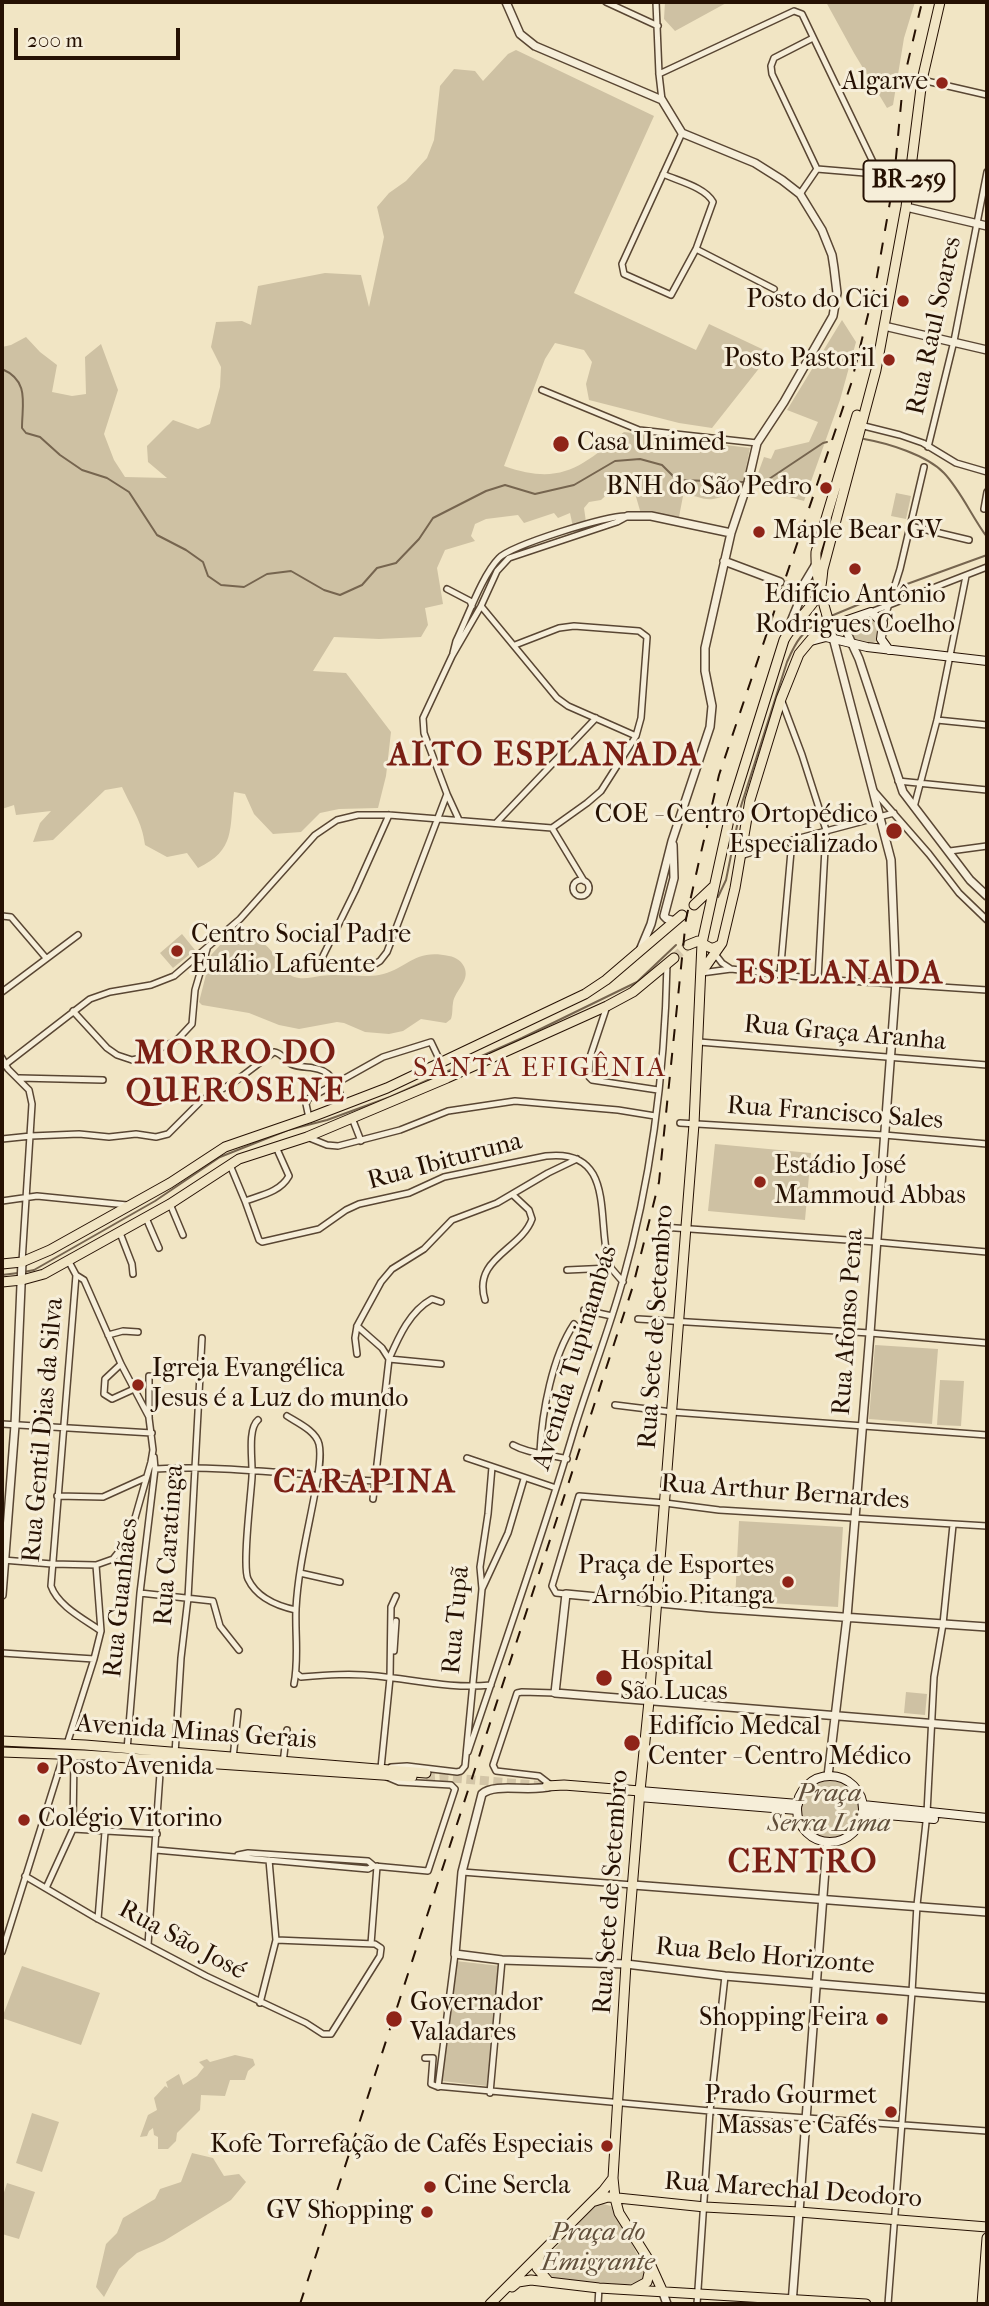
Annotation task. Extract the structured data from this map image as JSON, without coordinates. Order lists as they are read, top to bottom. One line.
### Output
{"streets":{"main road":["BR-259","Rua Sete de Setembro","Avenida Minas Gerais","Rua Marechal Deodoro"],"street":["Rua Raul Soares","Rua Graça Aranha","Rua Francisco Sales","Rua Ibituruna","Rua Afonso Pena","Avenida Tupinambás","Rua Gentil Dias da Silva","Rua Arthur Bernardes","Rua Caratinga","Rua Guanhães","Rua Tupã","Rua São José","Rua Belo Horizonte"]},"crossings":[["BR-259","Rua Afonso Pena"],["BR-259","Rua Sete de Setembro"],["Rua Graça Aranha","Rua Afonso Pena"],["Rua Graça Aranha","Rua Sete de Setembro"],["Rua Francisco Sales","Rua Afonso Pena"],["Rua Francisco Sales","Rua Sete de Setembro"],["Rua Afonso Pena","Rua Sete de Setembro"],["Rua Afonso Pena","Rua Arthur Bernardes"],["Rua Sete de Setembro","Rua Arthur Bernardes"],["Rua Sete de Setembro","Rua Belo Horizonte"],["Avenida Tupinambás","Rua Tupã"],["Rua Caratinga","Avenida Minas Gerais"],["Rua Guanhães","Avenida Minas Gerais"],["Rua Tupã","Avenida Minas Gerais"]],"districts":["ALTO ESPLANADA","ESPLANADA","MORRO DO QUEROSENE","SANTA EFIGÊNIA","CARAPINA","CENTRO"],"parks":["Praça Serra Lima","Praça do Emigrante"],"places":["Algarve","Posto do Cici","Posto Pastoril","Casa Unimed","BNH do São Pedro","Maple Bear GV","Edifício Antônio Rodrigues Coelho","COE - Centro Ortopédico Especializado","Centro Social Padre Eulálio Lafuente","Estádio José Mammoud Abbas","Igreja Evangélica Jesus é a Luz do mundo","Praça de Esportes Arnóbio Pitanga","Hospital São Lucas","Edifício Medcal Center - Centro Médico","Posto Avenida","Colégio Vitorino","Governador Valadares","Shopping Feira","Prado Gourmet Massas e Cafés","Kofe Torrefação de Cafés Especiais","Cine Sercla","GV Shopping"],"scale_bar":"200 m"}
